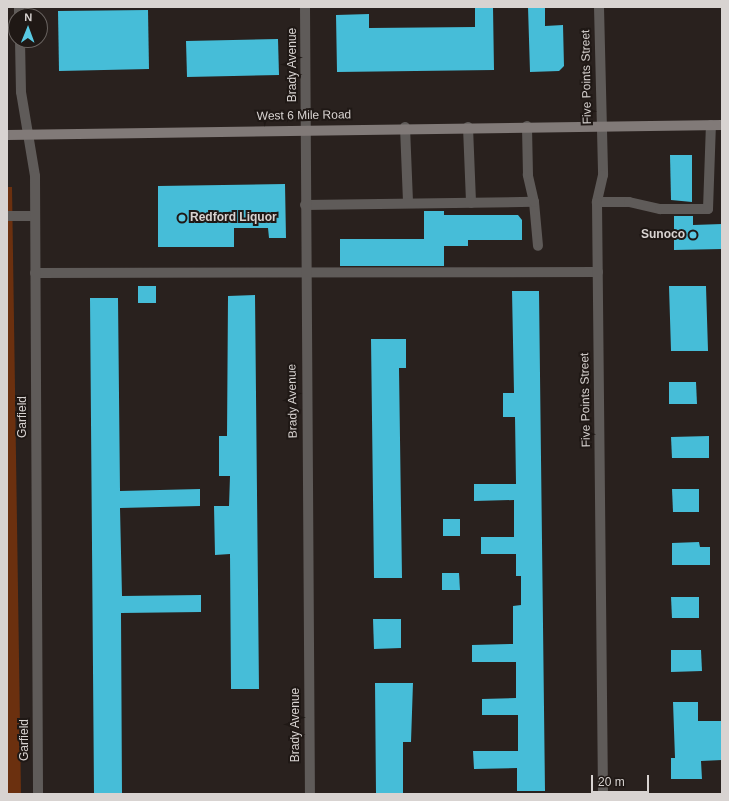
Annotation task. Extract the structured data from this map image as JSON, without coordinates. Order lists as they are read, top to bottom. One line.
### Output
{"streets":{"main road":["West 6 Mile Road"],"street":["Brady Avenue","Five Points Street","Garfield"]},"crossings":[["Brady Avenue","West 6 Mile Road"],["Five Points Street","West 6 Mile Road"],["West 6 Mile Road","Garfield"]],"places":["Redford Liquor","Sunoco"],"scale_bar":"20 m","north":"top"}
